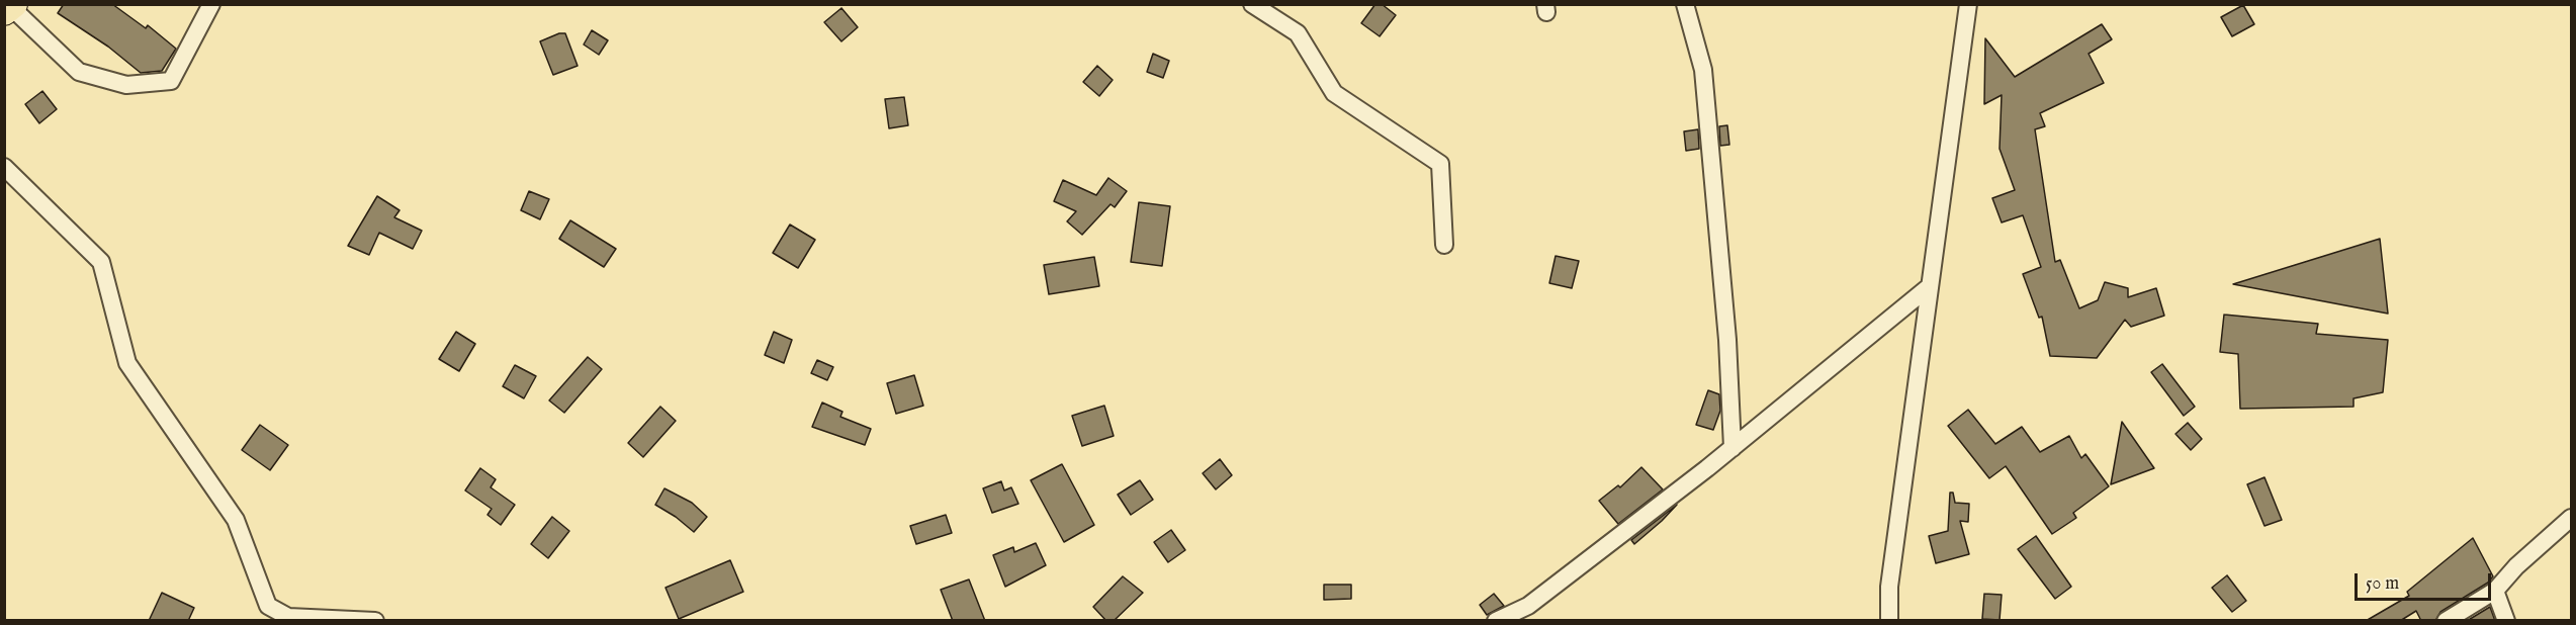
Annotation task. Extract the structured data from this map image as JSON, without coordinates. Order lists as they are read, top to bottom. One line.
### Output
{"scale_bar":"50 m"}
